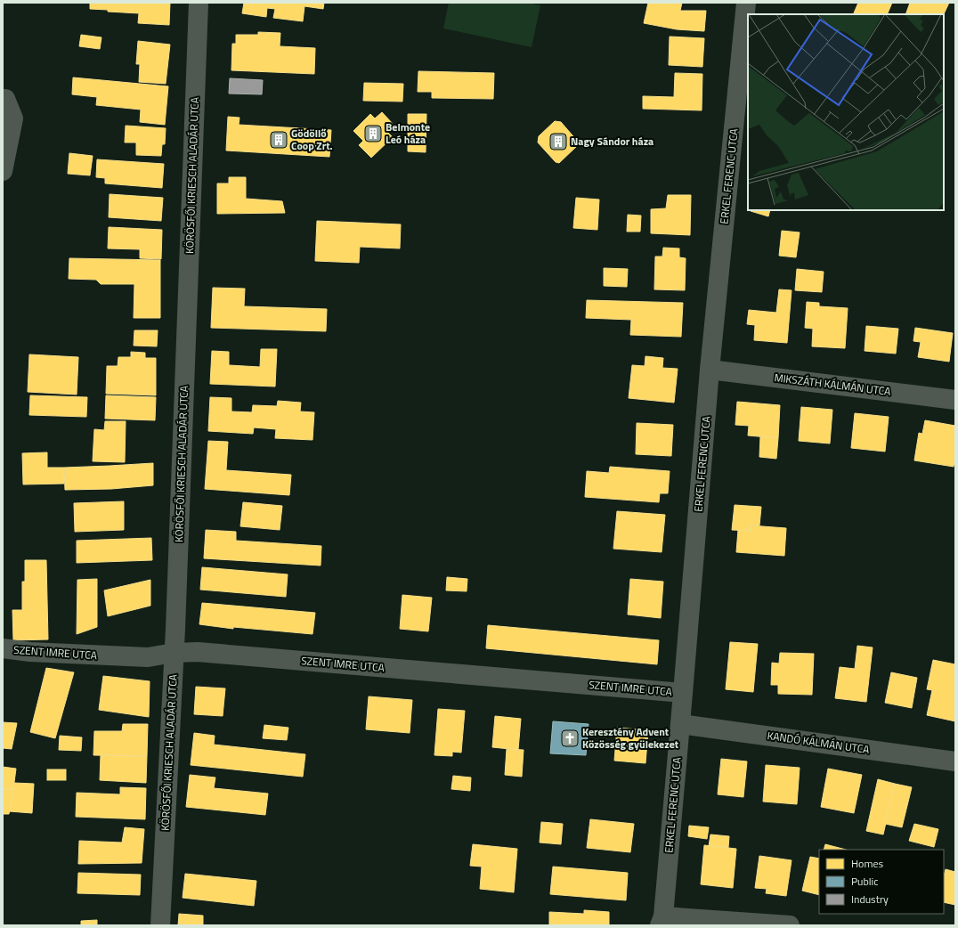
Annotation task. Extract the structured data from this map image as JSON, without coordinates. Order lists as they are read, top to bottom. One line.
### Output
{"streets":{"street":["KÖRÖSFŐI KRIESCH ALADÁR UTCA","ERKEL FERENC UTCA","MIKSZÁTH KÁLMÁN UTCA","SZENT IMRE UTCA","KANDÓ KÁLMÁN UTCA"]},"crossings":[["KÖRÖSFŐI KRIESCH ALADÁR UTCA","SZENT IMRE UTCA"],["ERKEL FERENC UTCA","MIKSZÁTH KÁLMÁN UTCA"],["ERKEL FERENC UTCA","SZENT IMRE UTCA"],["ERKEL FERENC UTCA","KANDÓ KÁLMÁN UTCA"]],"places":{"building":["Belmonte Leó háza","Gödöllő Coop Zrt.","Nagy Sándor háza"],"church":["Keresztény Advent Közösség gyülekezet"]},"legend":["Homes","Public","Industry"]}
